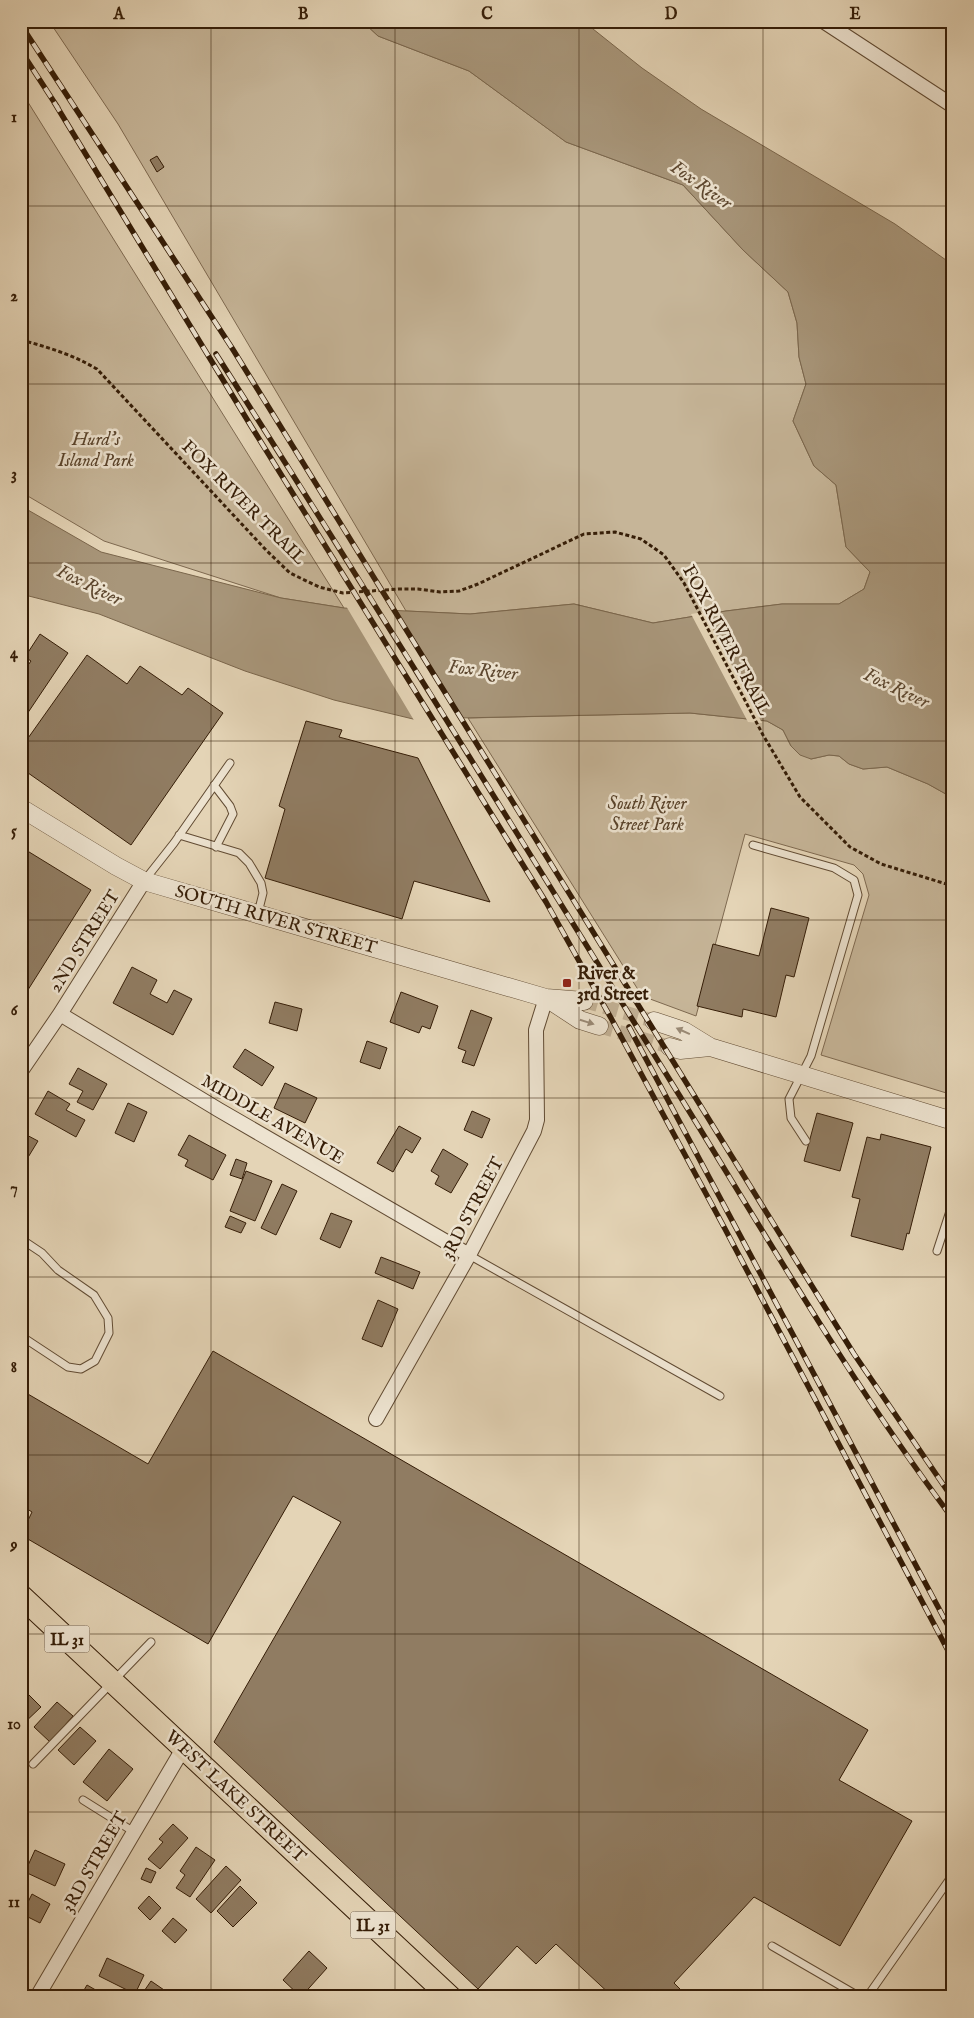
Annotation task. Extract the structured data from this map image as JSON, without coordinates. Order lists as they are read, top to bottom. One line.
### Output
{"streets":{"main road":["IL 31","WEST LAKE STREET"],"street":["SOUTH RIVER STREET","2ND STREET","MIDDLE AVENUE","3RD STREET"],"path":["FOX RIVER TRAIL"]},"crossings":[["SOUTH RIVER STREET","2ND STREET"],["SOUTH RIVER STREET","3RD STREET"],["2ND STREET","MIDDLE AVENUE"],["MIDDLE AVENUE","3RD STREET"],["3RD STREET","WEST LAKE STREET"]],"water":["Fox River"],"parks":["Hurd's Island Park","South River Street Park"],"places":{"transit":["River & 3rd Street"]},"grid":{"columns":["A","B","C","D","E"],"rows":["1","2","3","4","5","6","7","8","9","10","11"]}}
